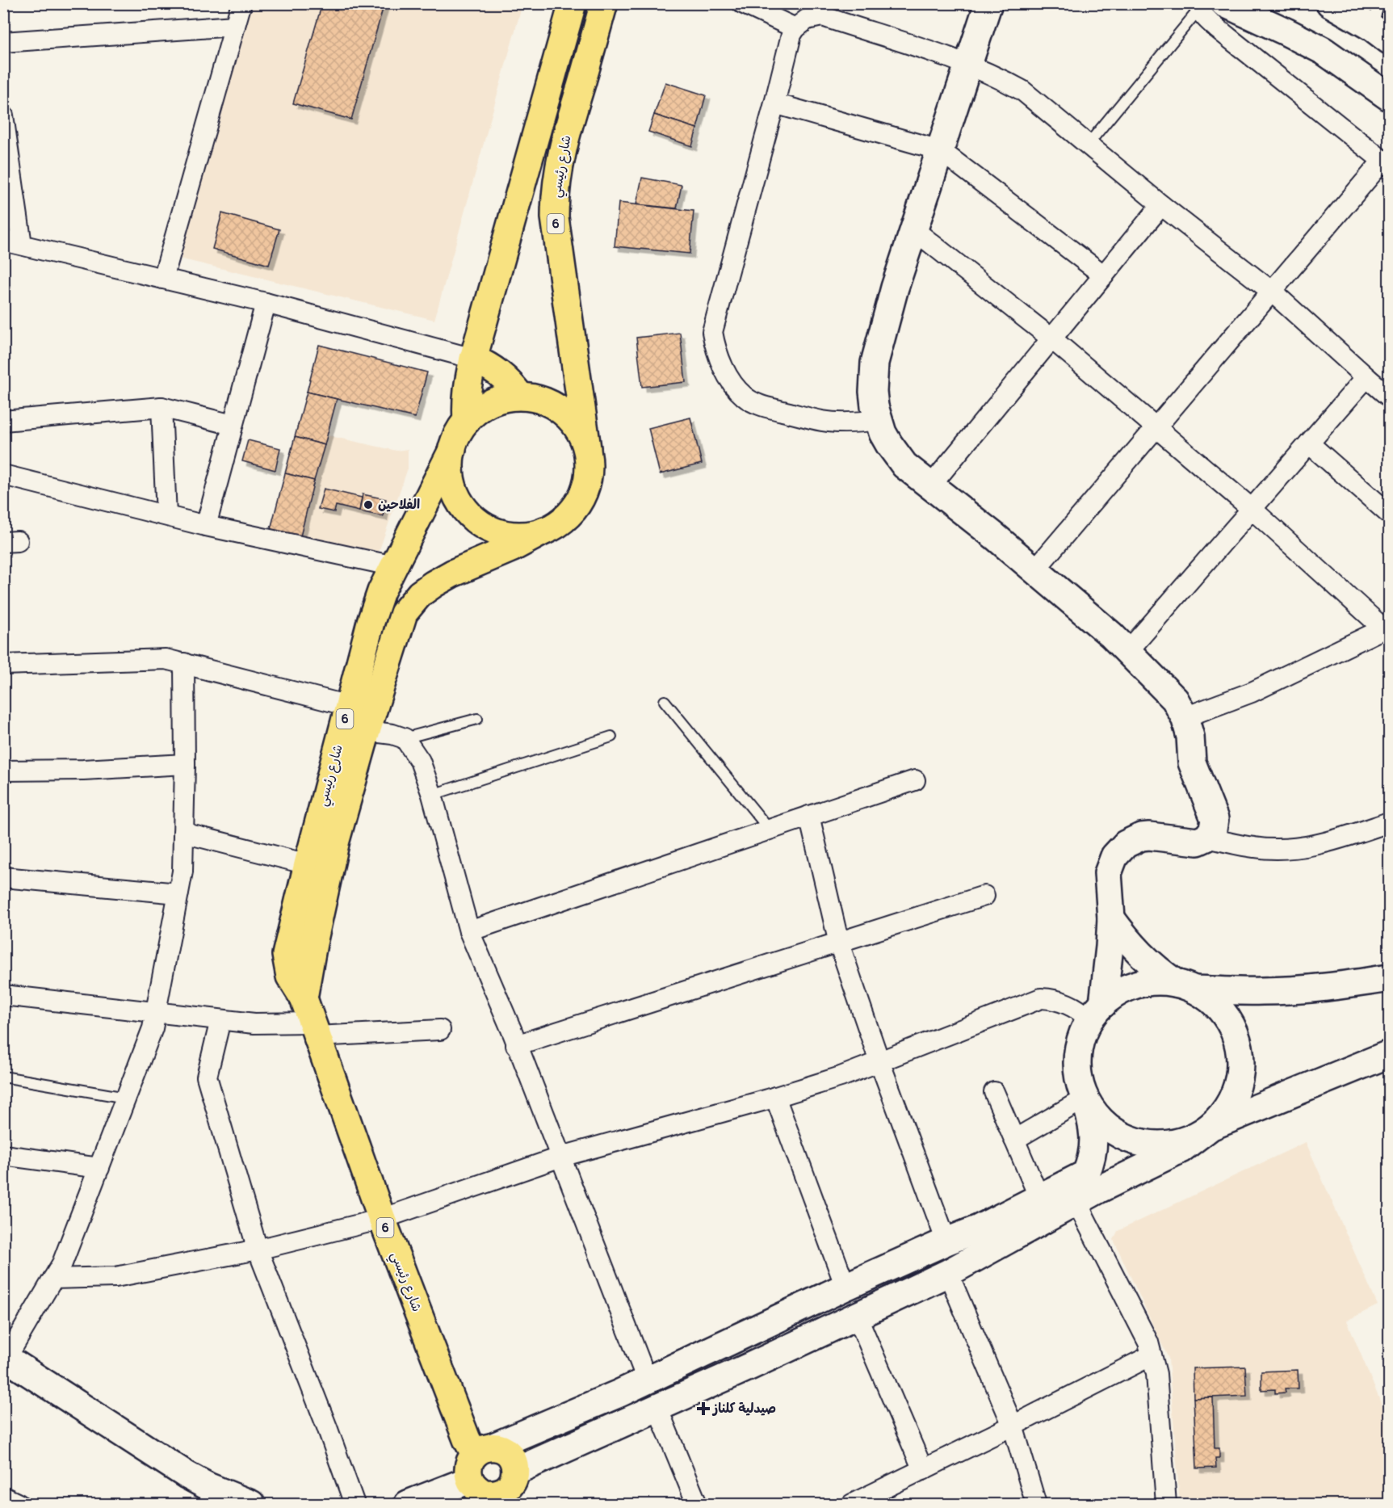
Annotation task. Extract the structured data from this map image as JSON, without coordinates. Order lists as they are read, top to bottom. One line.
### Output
{"streets":{"highway":["شارع رئيسي","6"]},"places":{"other":["الفلاحين"],"health":["صيدلية كلناز"]}}
